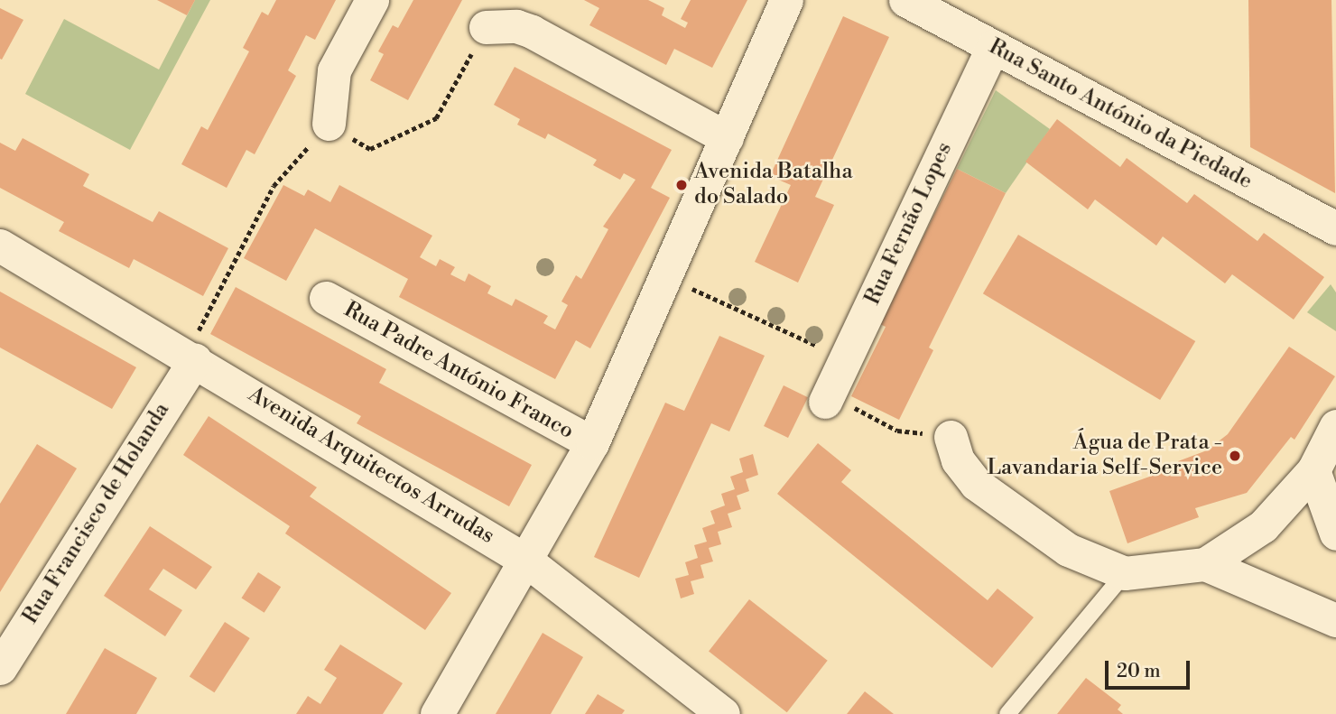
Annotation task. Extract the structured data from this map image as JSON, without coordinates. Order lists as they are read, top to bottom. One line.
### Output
{"streets":{"street":["Rua Santo António da Piedade","Rua Fernão Lopes","Rua Padre António Franco","Avenida Arquitectos Arrudas","Rua Francisco de Holanda"]},"crossings":[["Rua Santo António da Piedade","Rua Fernão Lopes"],["Avenida Arquitectos Arrudas","Rua Francisco de Holanda"]],"places":["Avenida Batalha do Salado","Água de Prata - Lavandaria Self-Service"],"scale_bar":"20 m"}
